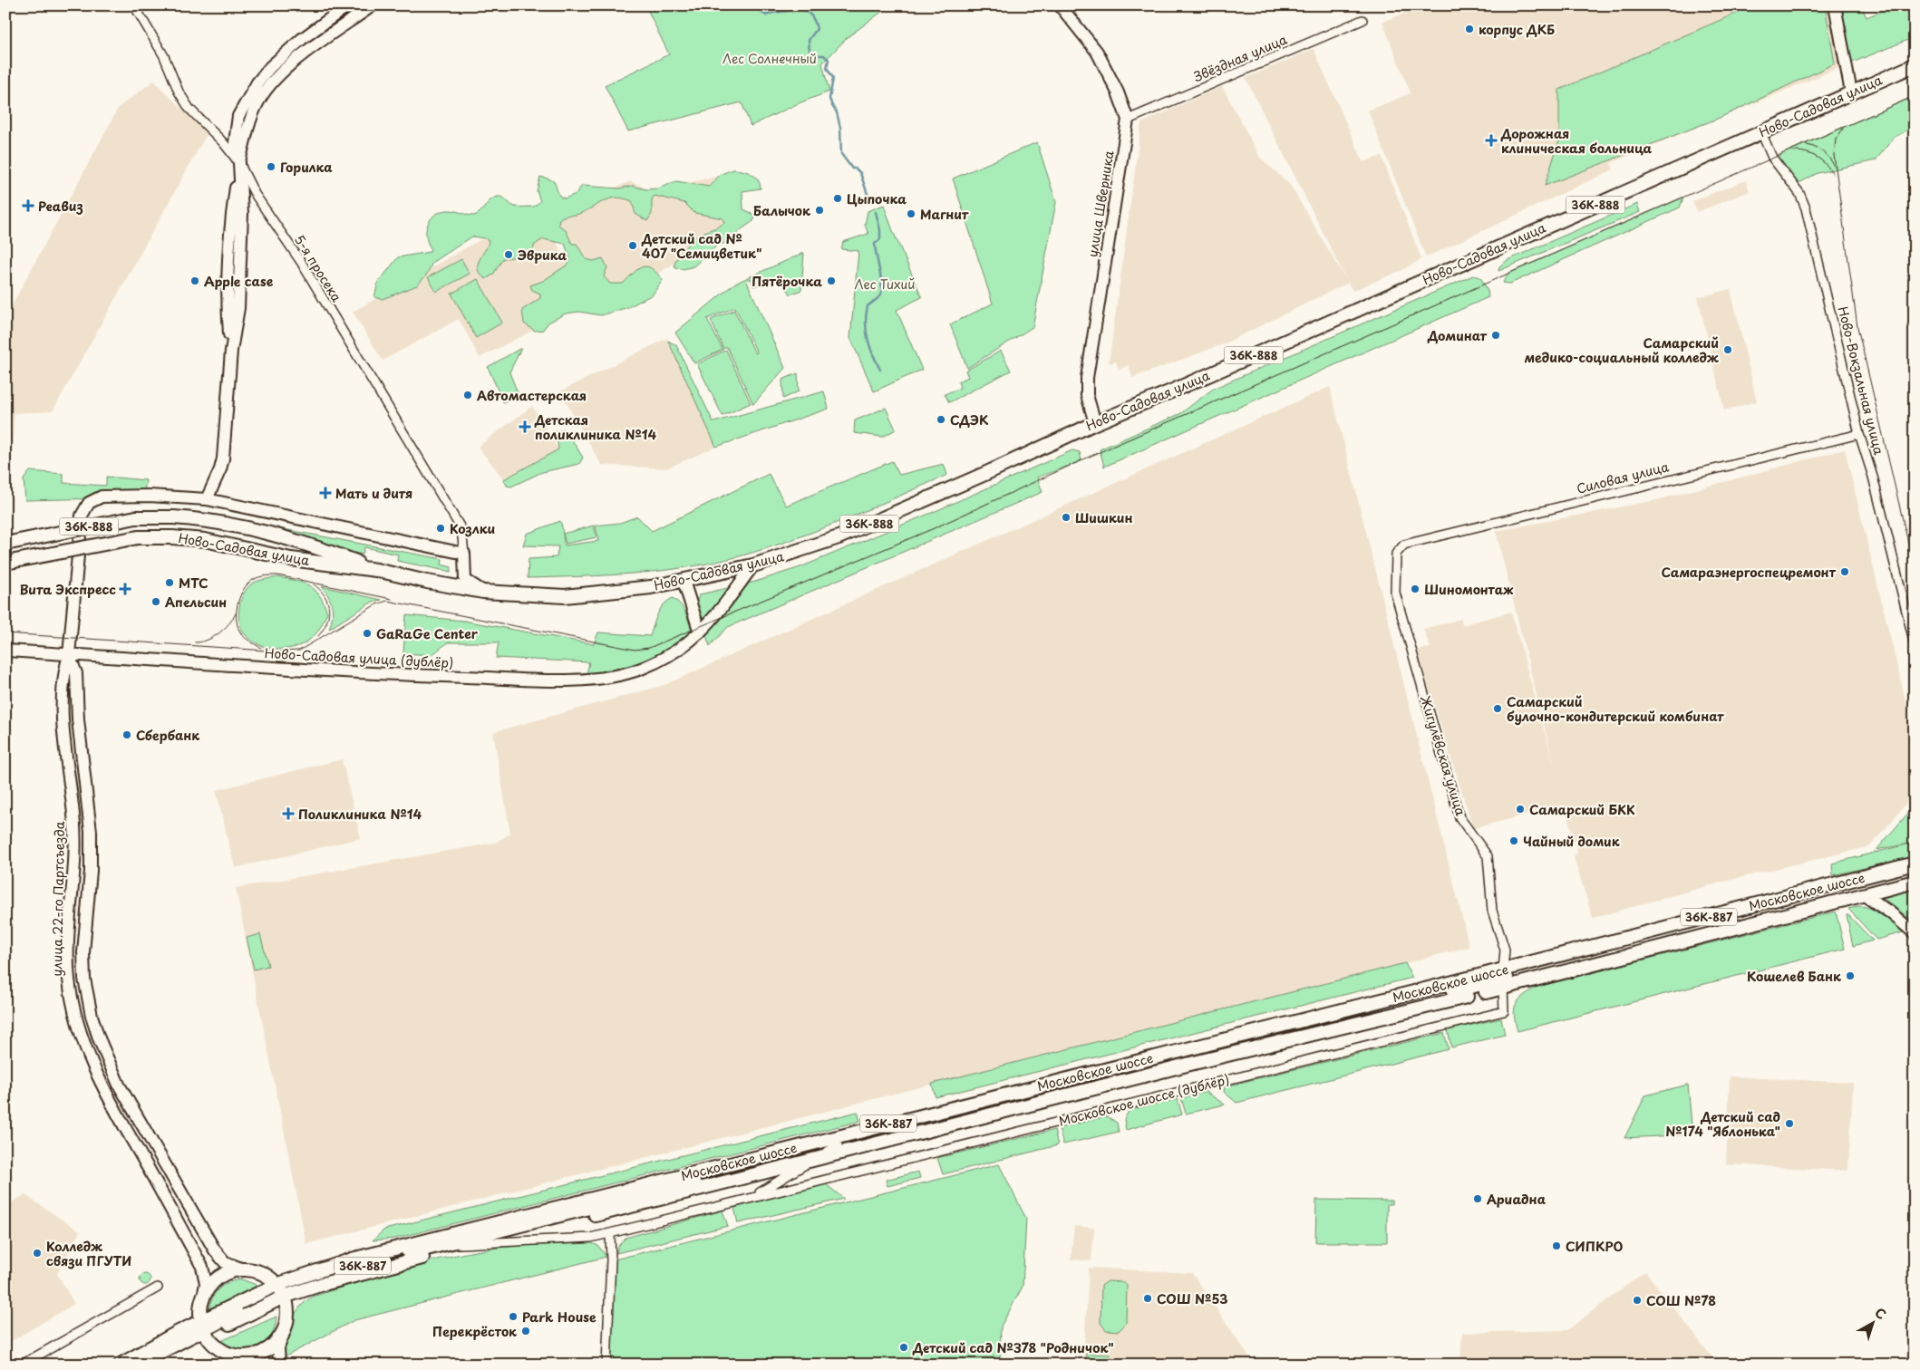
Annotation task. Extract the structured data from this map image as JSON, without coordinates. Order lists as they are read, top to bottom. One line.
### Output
{"streets":{"main road":["Ново-Садовая улица","улица Шверника","36К-888","Ново-Садовая улица (дублёр)","Московское шоссе","улица 22-го Партсъезда","36К-887"],"street":["Звёздная улица","5-я просека","Ново-Вокзальная улица","Силовая улица","Жигулёвская улица","Московское шоссе (дублёр)"]},"crossings":[["Звёздная улица","улица Шверника"],["Ново-Садовая улица","улица Шверника"],["Ново-Садовая улица","Ново-Вокзальная улица"],["Ново-Садовая улица","Ново-Садовая улица (дублёр)"],["Ново-Вокзальная улица","Силовая улица"],["Силовая улица","Жигулёвская улица"],["Ново-Садовая улица (дублёр)","улица 22-го Партсъезда"],["Жигулёвская улица","Московское шоссе"],["Жигулёвская улица","Московское шоссе (дублёр)"],["Московское шоссе","Московское шоссе (дублёр)"]],"parks":["Лес Солнечный","Лес Тихий"],"places":{"other":["корпус ДКБ","Горилка","Цыпочка","Балычок","Магнит","Детский сад № 407 \"Семицветик\"","Эврика","Apple case","Пятёрочка","Доминат","Самарский медико-социальный колледж","Автомастерская","СДЭК","Шишкин","Козлки","Самараэнергоспецремонт","МТС","Шиномонтаж","Апельсин","GaRaGe Center","Самарский булочно-кондитерский комбинат","Сбербанк","Самарский БКК","Чайный домик","Кошелев Банк","Детский сад №174 \"Яблонька\"","Ариадна","СИПКРО","Колледж связи ПГУТИ","СОШ №53","СОШ №78","Park House","Перекрёсток","Детский сад №378 \"Родничок\""],"health":["Дорожная клиническая больница","Реавиз","Детская поликлиника №14","Мать и дитя","Вита Экспресс","Поликлиника №14"]},"north":"top right"}
